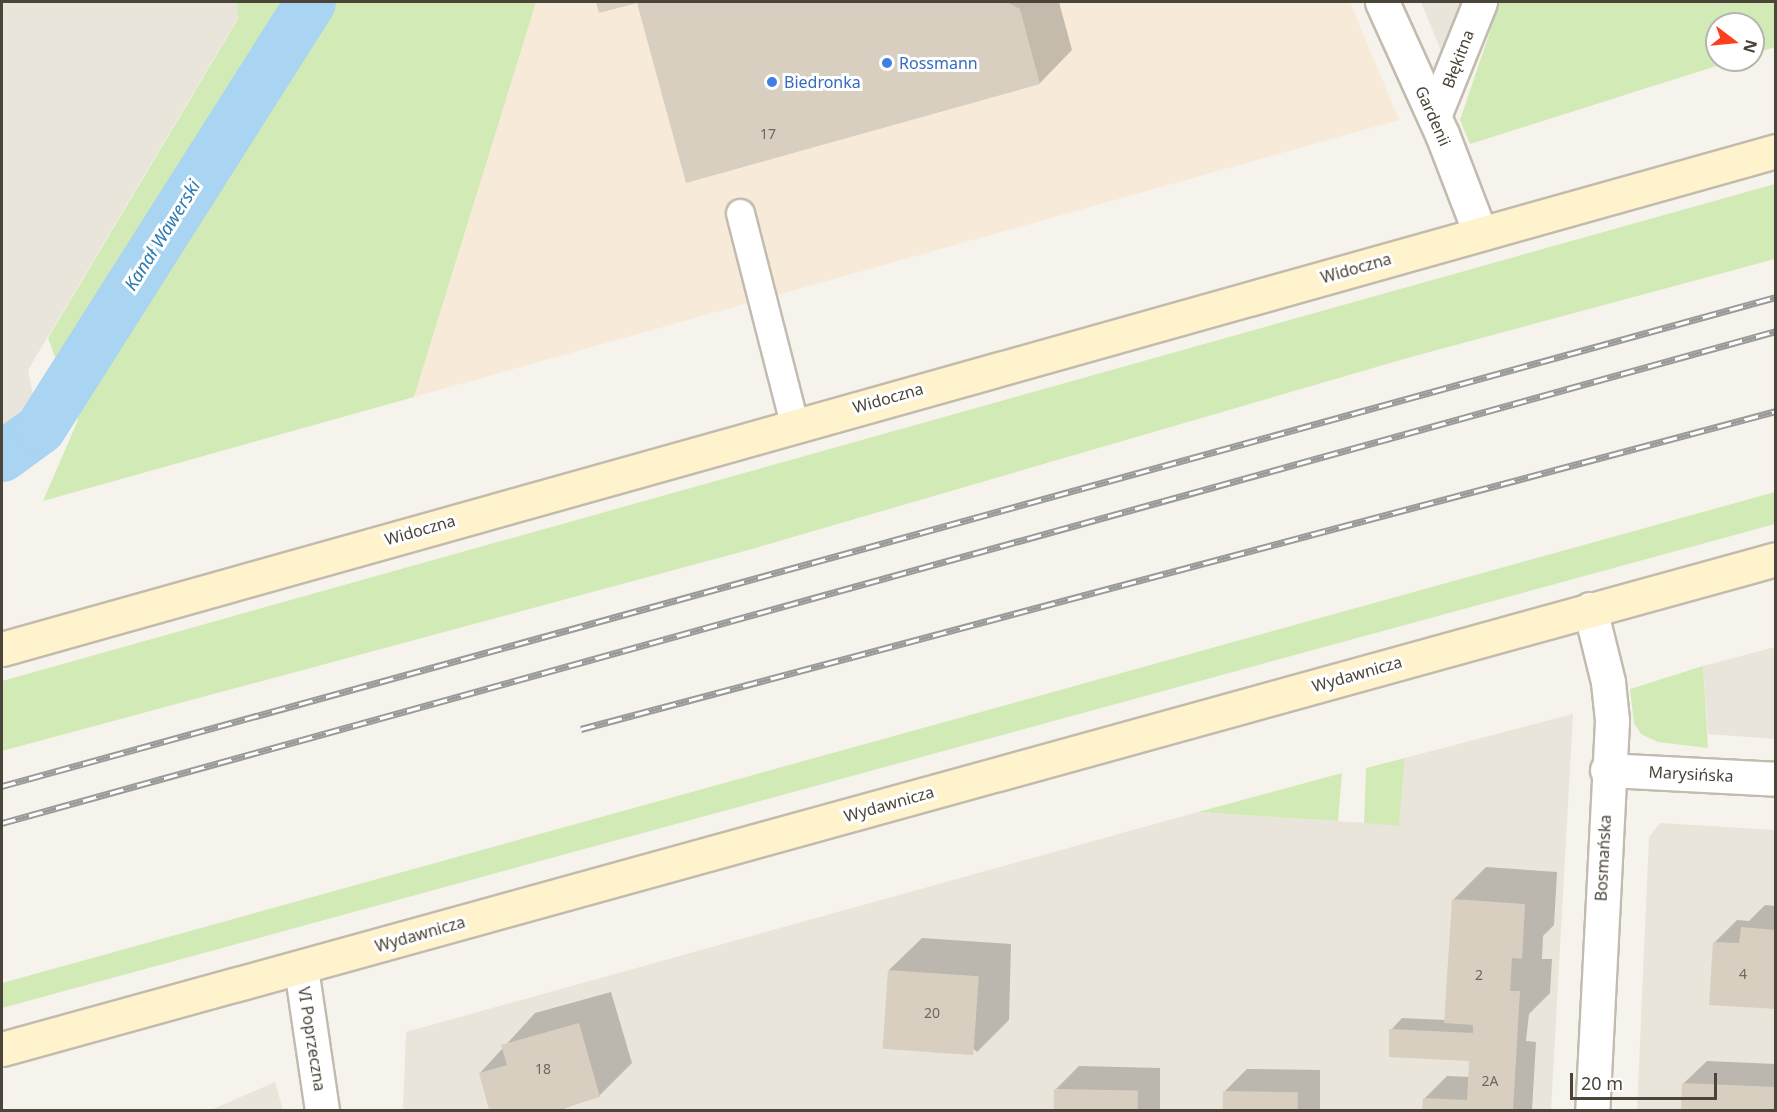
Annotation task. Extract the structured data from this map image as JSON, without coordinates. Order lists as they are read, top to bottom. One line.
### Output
{"streets":{"main road":["Widoczna","Wydawnicza"],"street":["Błękitna","Gardenii","Marysińska","Bosmańska","VI Poprzeczna"]},"crossings":[["Błękitna","Gardenii"],["Gardenii","Widoczna"],["Wydawnicza","Bosmańska"],["Wydawnicza","VI Poprzeczna"],["Marysińska","Bosmańska"]],"water":["Kanał Wawerski"],"places":["Rossmann","Biedronka"],"house_numbers":["17","4","2","20","18","2A"],"scale_bar":"20 m","north":"right"}
